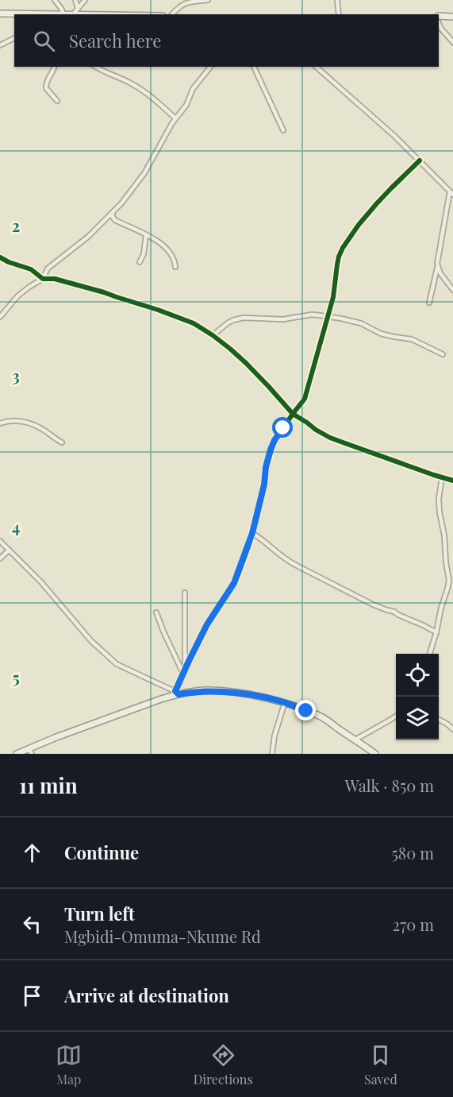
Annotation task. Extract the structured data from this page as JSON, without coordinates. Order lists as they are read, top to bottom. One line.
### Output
{"page":{"search":"Search here","heading":["11 min","Walk · 850 m"],"list":[["Continue","580 m"],["Turn left","Mgbidi-Omuma-Nkume Rd","270 m"],"Arrive at destination"],"nav":["Map","Directions","Saved"]},"grid":{"rows":["2","3","4","5"]}}
